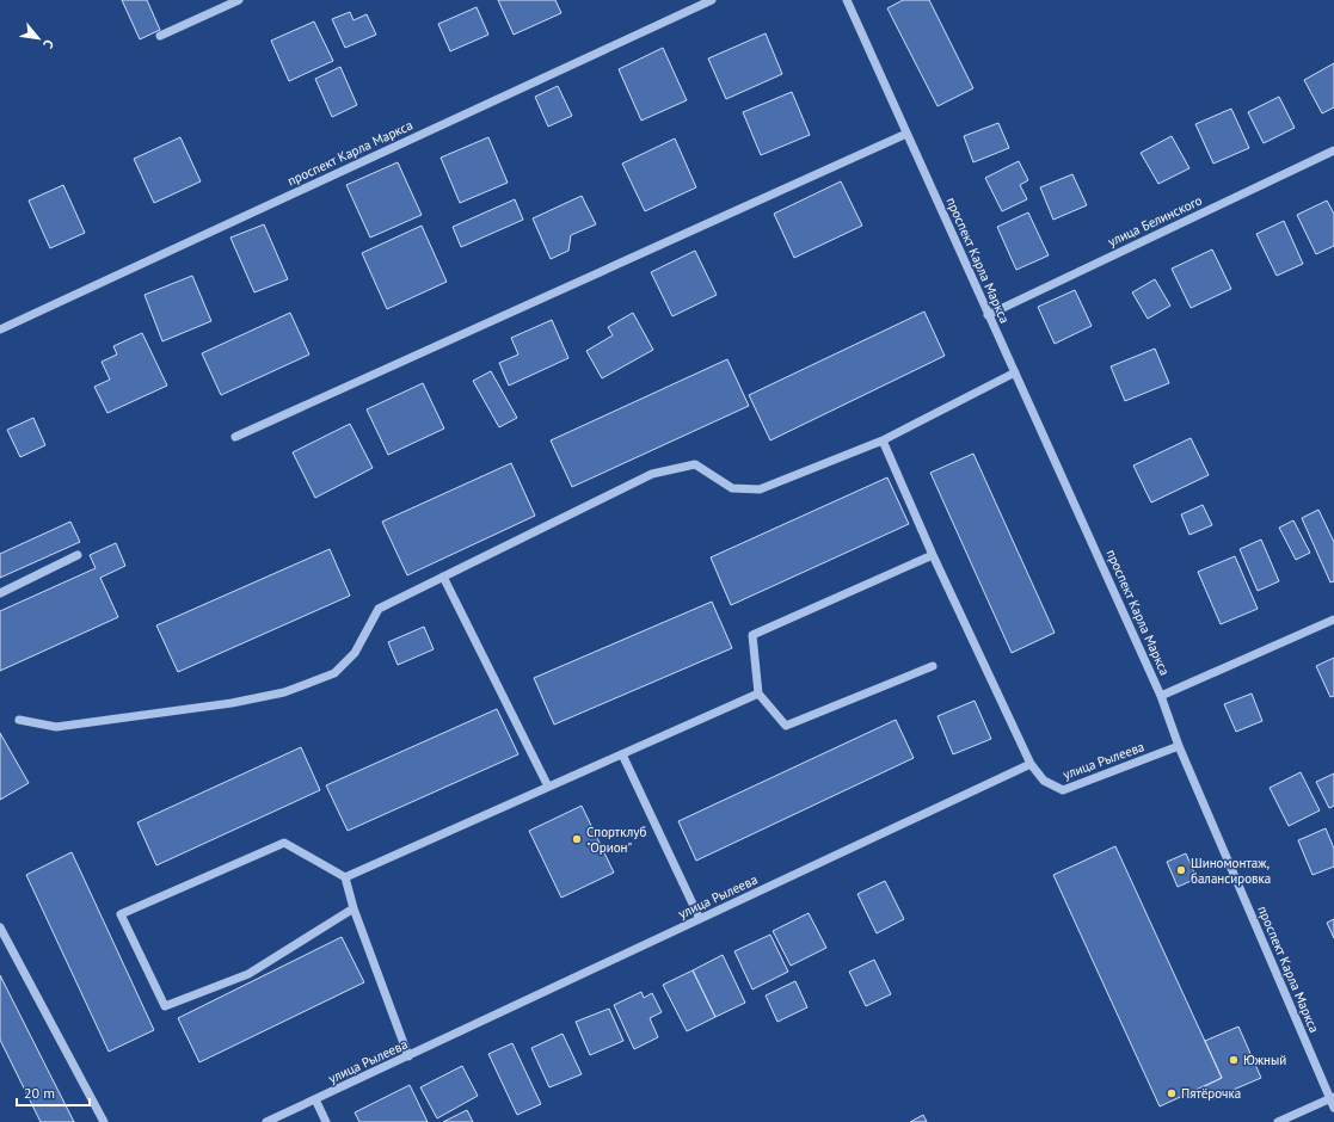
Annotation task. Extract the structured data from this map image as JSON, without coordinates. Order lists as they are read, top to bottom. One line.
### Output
{"streets":{"street":["проспект Карла Маркса","улица Белинского","улица Рылеева"]},"crossings":[["проспект Карла Маркса","улица Белинского"],["проспект Карла Маркса","улица Рылеева"]],"places":["Спортклуб \"Орион\"","Шиномонтаж, балансировка","Южный","Пятёрочка"],"scale_bar":"20 m","north":"bottom right"}
